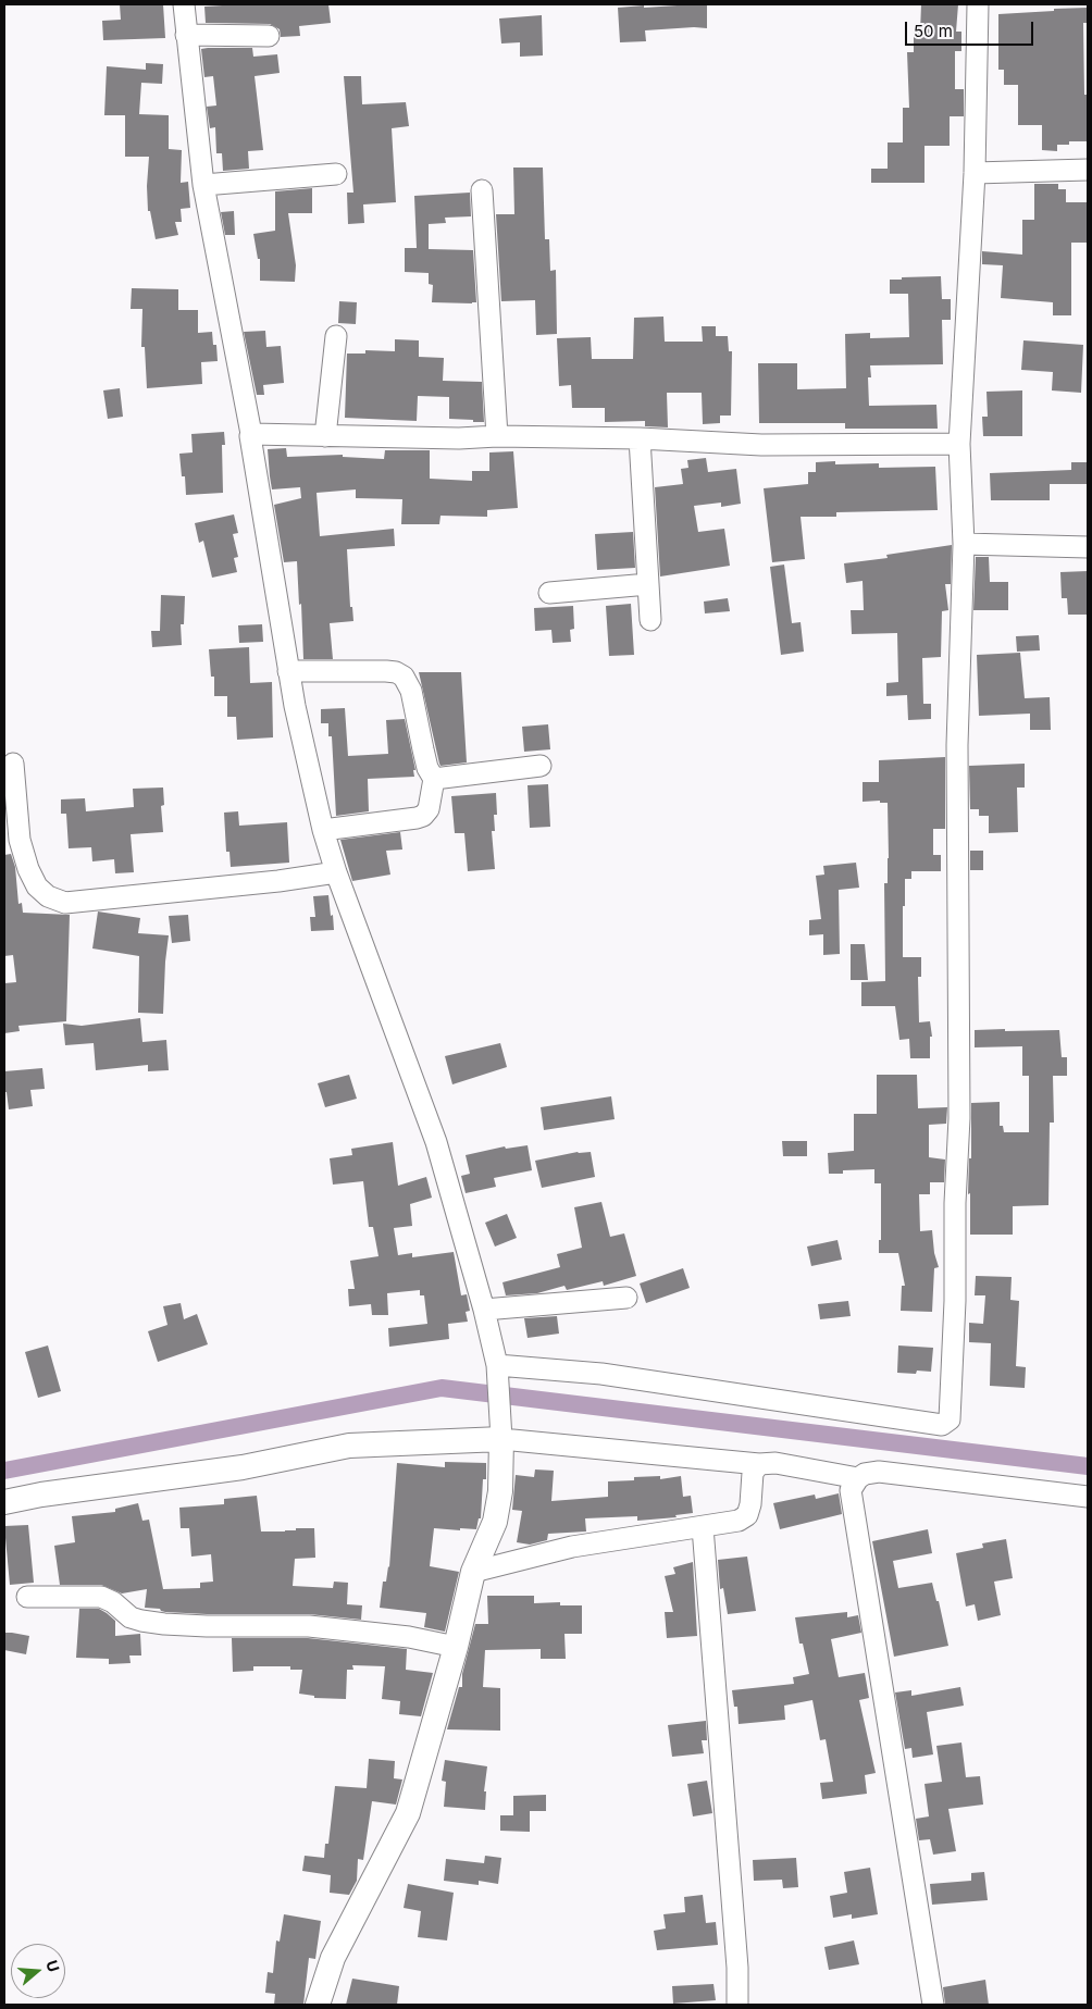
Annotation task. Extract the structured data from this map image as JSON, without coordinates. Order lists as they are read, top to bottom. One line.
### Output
{"scale_bar":"50 m","north":"right"}
